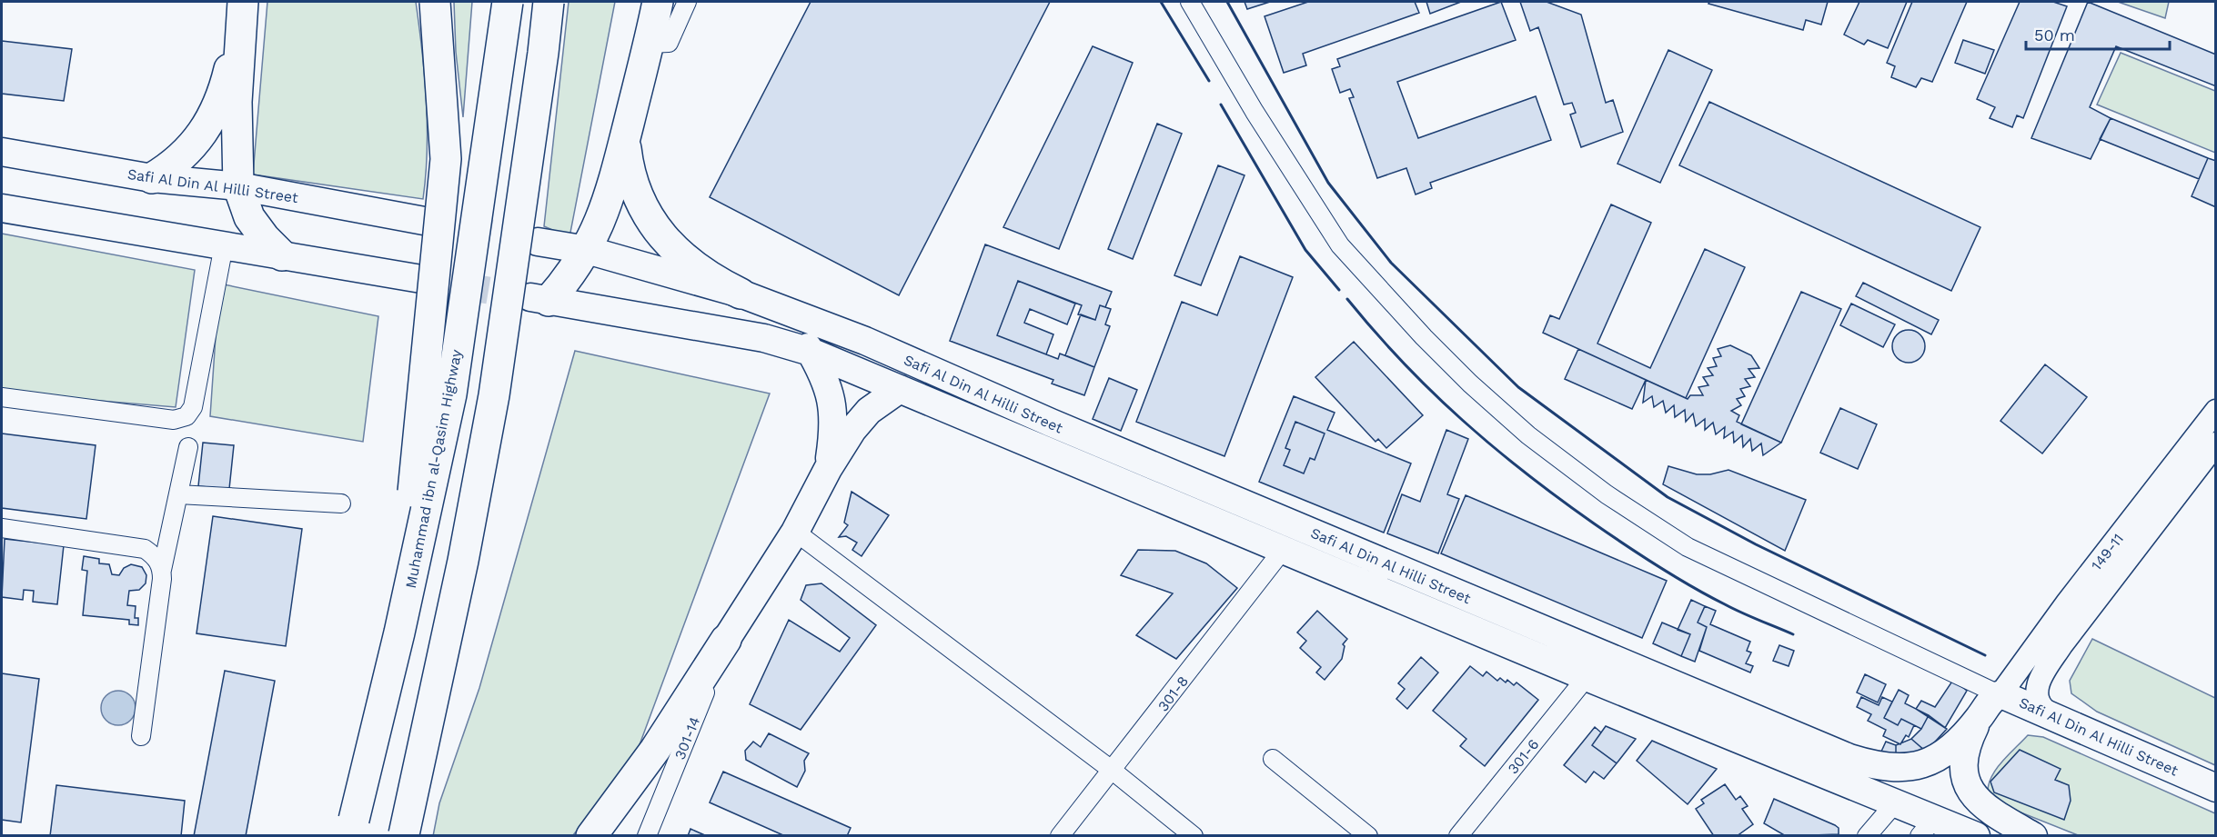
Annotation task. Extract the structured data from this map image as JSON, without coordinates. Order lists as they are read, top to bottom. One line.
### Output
{"streets":{"highway":["Muhammad ibn al-Qasim Highway"],"main road":["Safi Al Din Al Hilli Street"],"street":["149-11","301-8","301-14","301-6"]},"crossings":[["Safi Al Din Al Hilli Street","149-11"],["Safi Al Din Al Hilli Street","301-8"],["Safi Al Din Al Hilli Street","301-6"]],"scale_bar":"50 m"}
